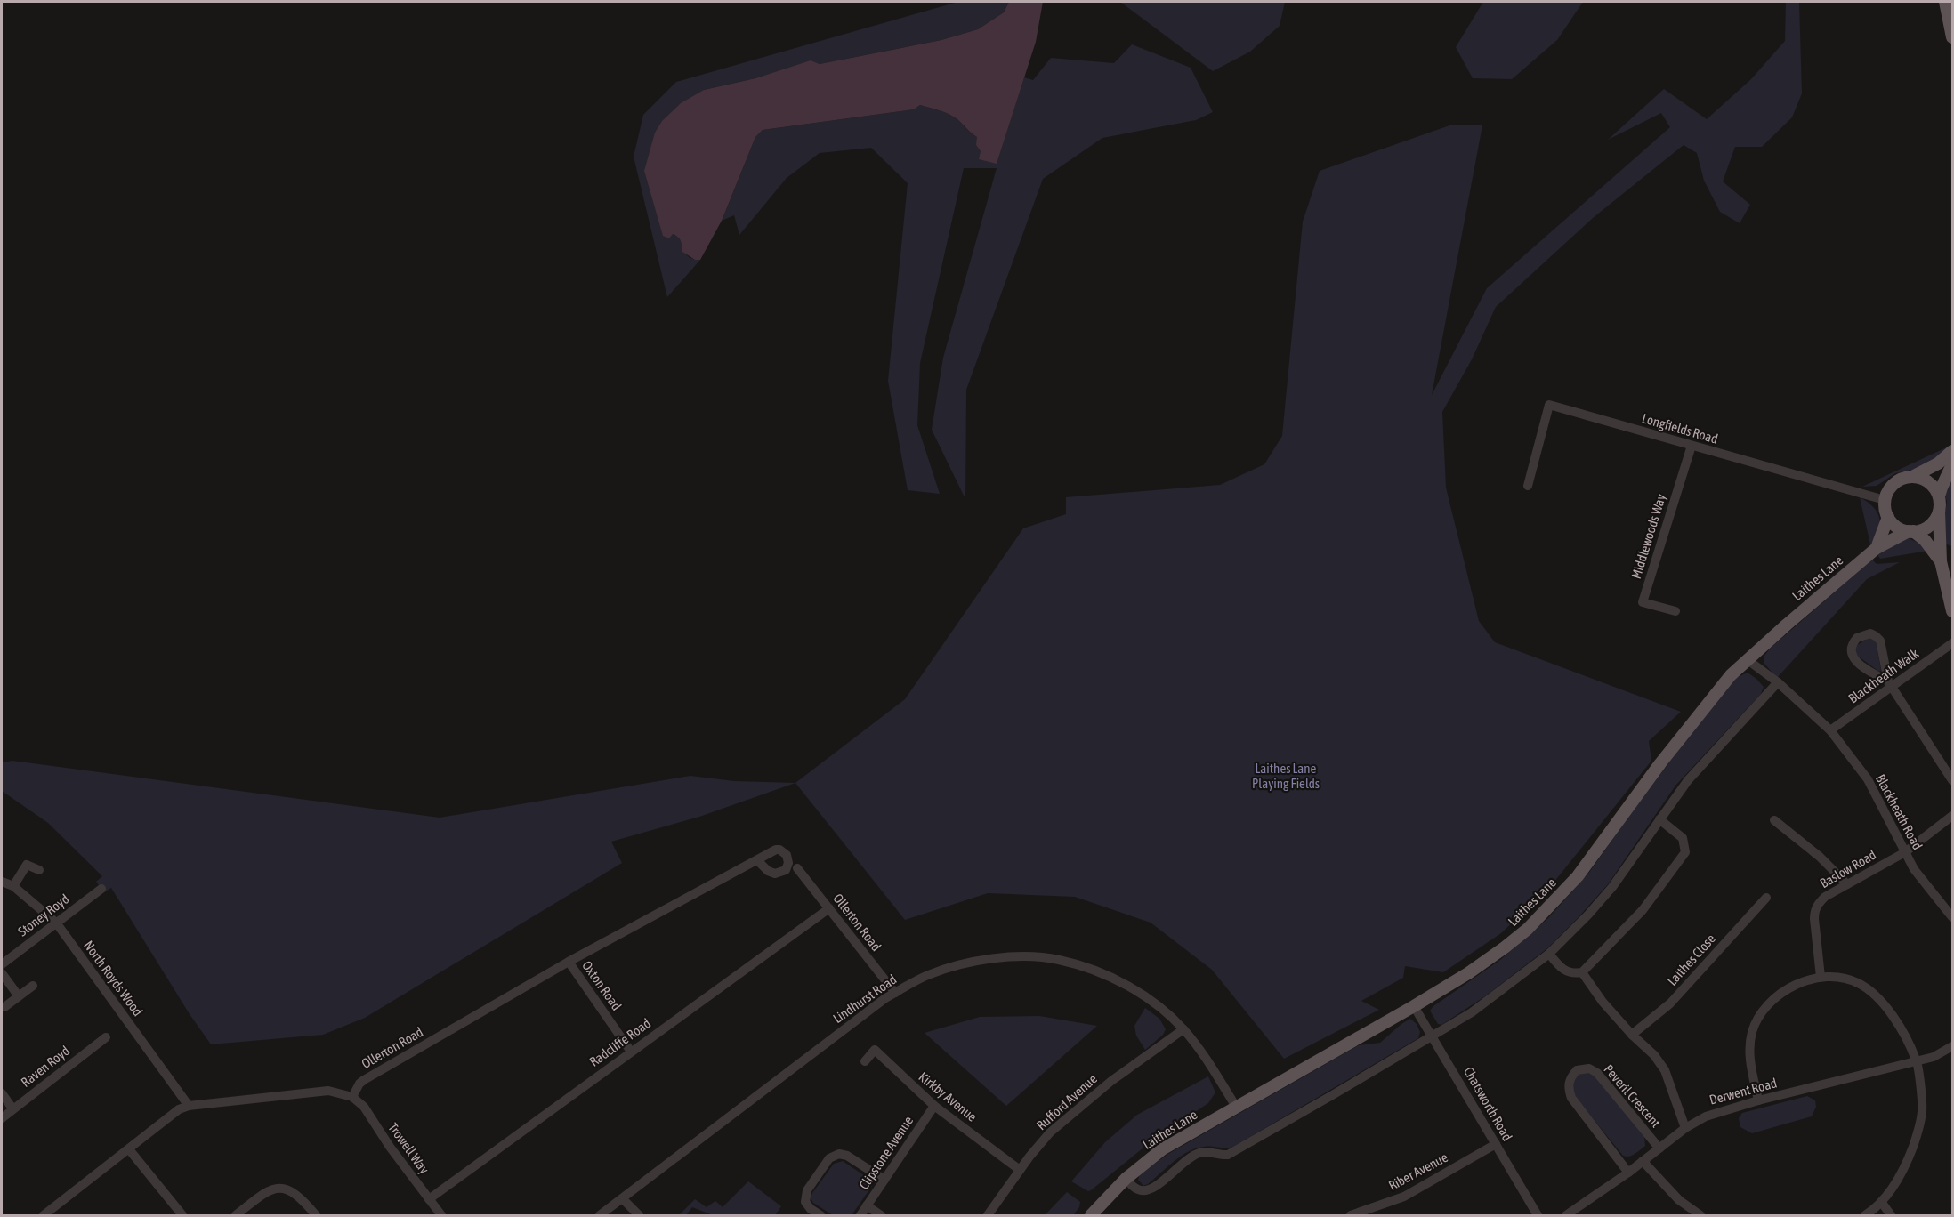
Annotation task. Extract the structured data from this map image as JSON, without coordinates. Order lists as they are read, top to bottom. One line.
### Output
{"streets":{"main road":["Laithes Lane"],"street":["Longfields Road","Middlewoods Way","Blackheath Walk","Blackheath Road","Baslow Road","Stoney Royd","Ollerton Road","Laithes Close","North Royds Wood","Oxton Road","Lindhurst Road","Radcliffe Road","Raven Royd","Derwent Road","Peveril Crescent","Kirkby Avenue","Rufford Avenue","Chatsworth Road","Trowell Way","Clipstone Avenue","Riber Avenue"]},"crossings":[["Longfields Road","Middlewoods Way"],["Longfields Road","Laithes Lane"],["Laithes Lane","Blackheath Road"],["Laithes Lane","Lindhurst Road"],["Laithes Lane","Chatsworth Road"],["Blackheath Walk","Blackheath Road"],["Blackheath Road","Baslow Road"],["Stoney Royd","North Royds Wood"],["Ollerton Road","Oxton Road"],["Ollerton Road","Lindhurst Road"],["Ollerton Road","Radcliffe Road"],["Ollerton Road","Trowell Way"],["Oxton Road","Radcliffe Road"],["Lindhurst Road","Rufford Avenue"],["Radcliffe Road","Trowell Way"],["Derwent Road","Peveril Crescent"],["Kirkby Avenue","Rufford Avenue"],["Kirkby Avenue","Clipstone Avenue"],["Chatsworth Road","Riber Avenue"]],"parks":["Laithes Lane Playing Fields"]}
